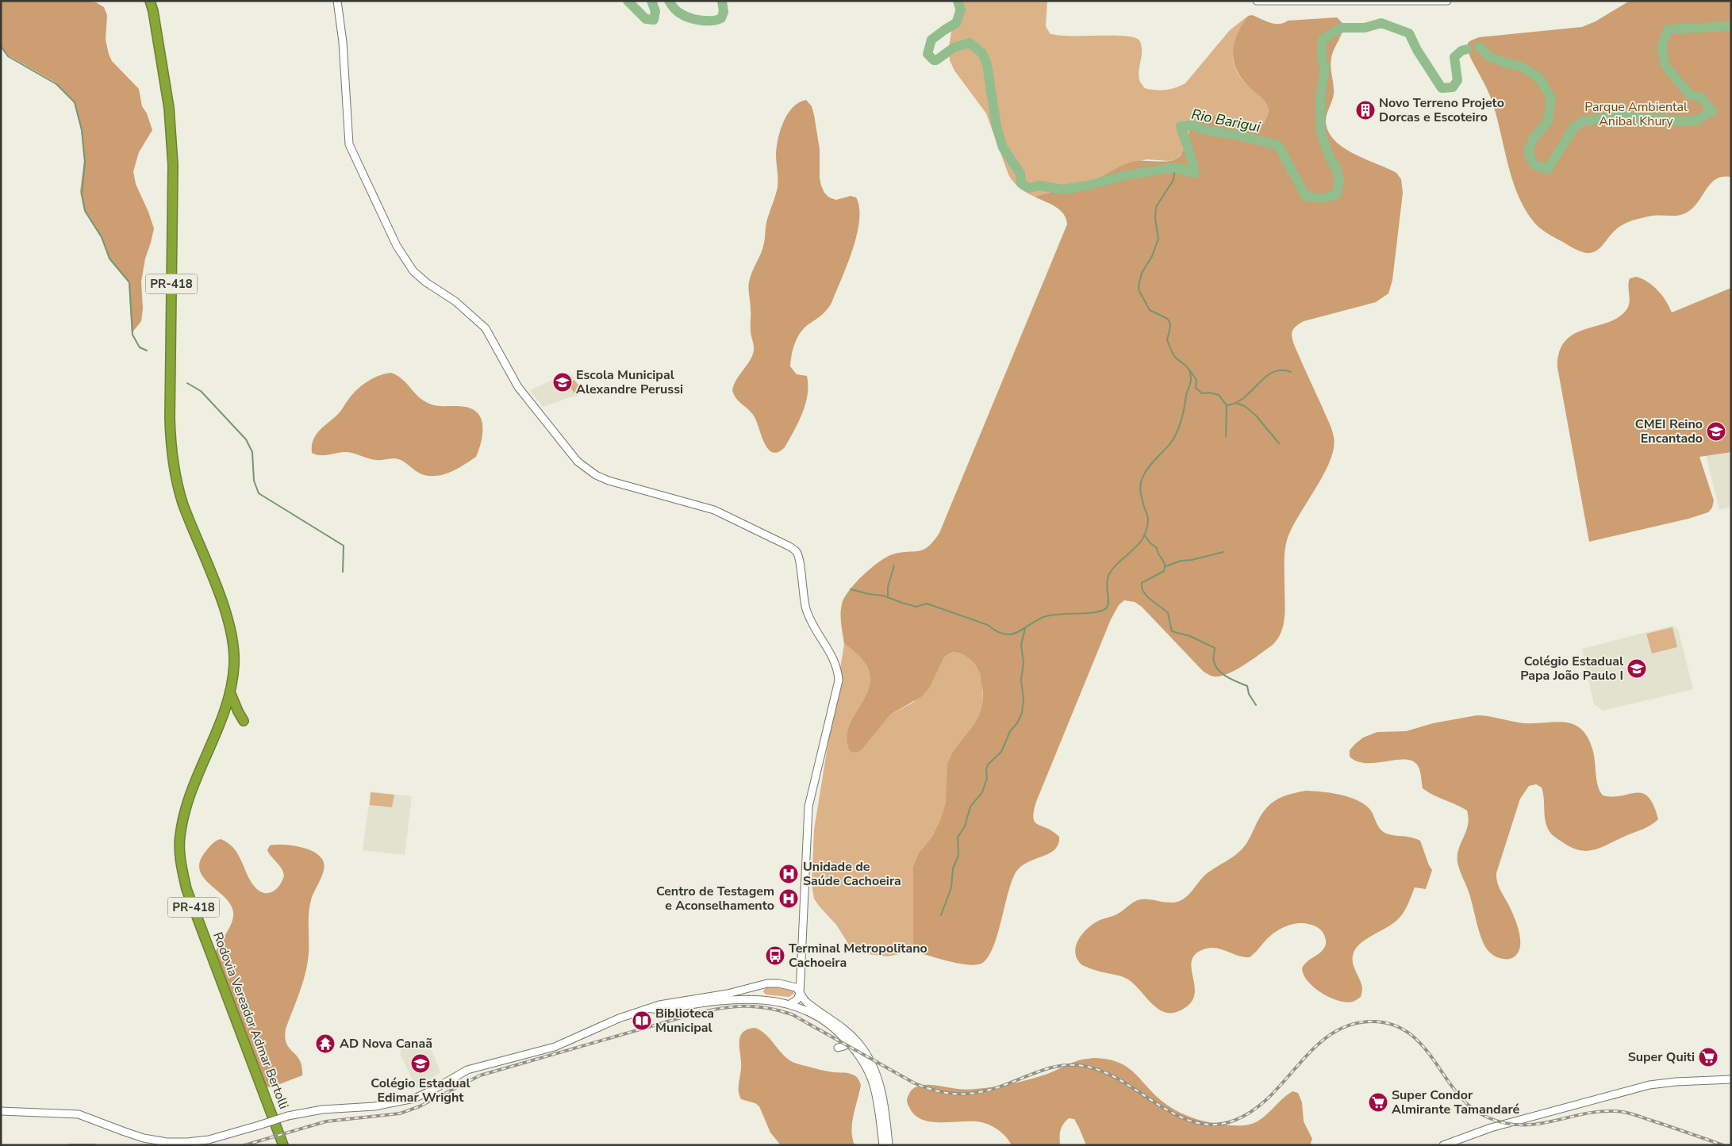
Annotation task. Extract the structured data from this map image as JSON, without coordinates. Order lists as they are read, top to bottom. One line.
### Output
{"streets":{"highway":["PR-418","Rodovia Vereador Admar Bertolli"]},"water":["Rio Barigui"],"parks":["Parque Ambiental Anibal Khury"],"places":{"building":["Novo Terreno Projeto Dorcas e Escoteiro"],"school or university":["Escola Municipal Alexandre Perussi","CMEI Reino Encantado","Colégio Estadual Papa João Paulo I","Colégio Estadual Edimar Wright"],"hospital":["Unidade de Saúde Cachoeira","Centro de Testagem e Aconselhamento"],"bus stop":["Terminal Metropolitano Cachoeira"],"library":["Biblioteca Municipal"],"temple":["AD Nova Canaã"],"supermarket":["Super Quiti","Super Condor Almirante Tamandaré"]}}
